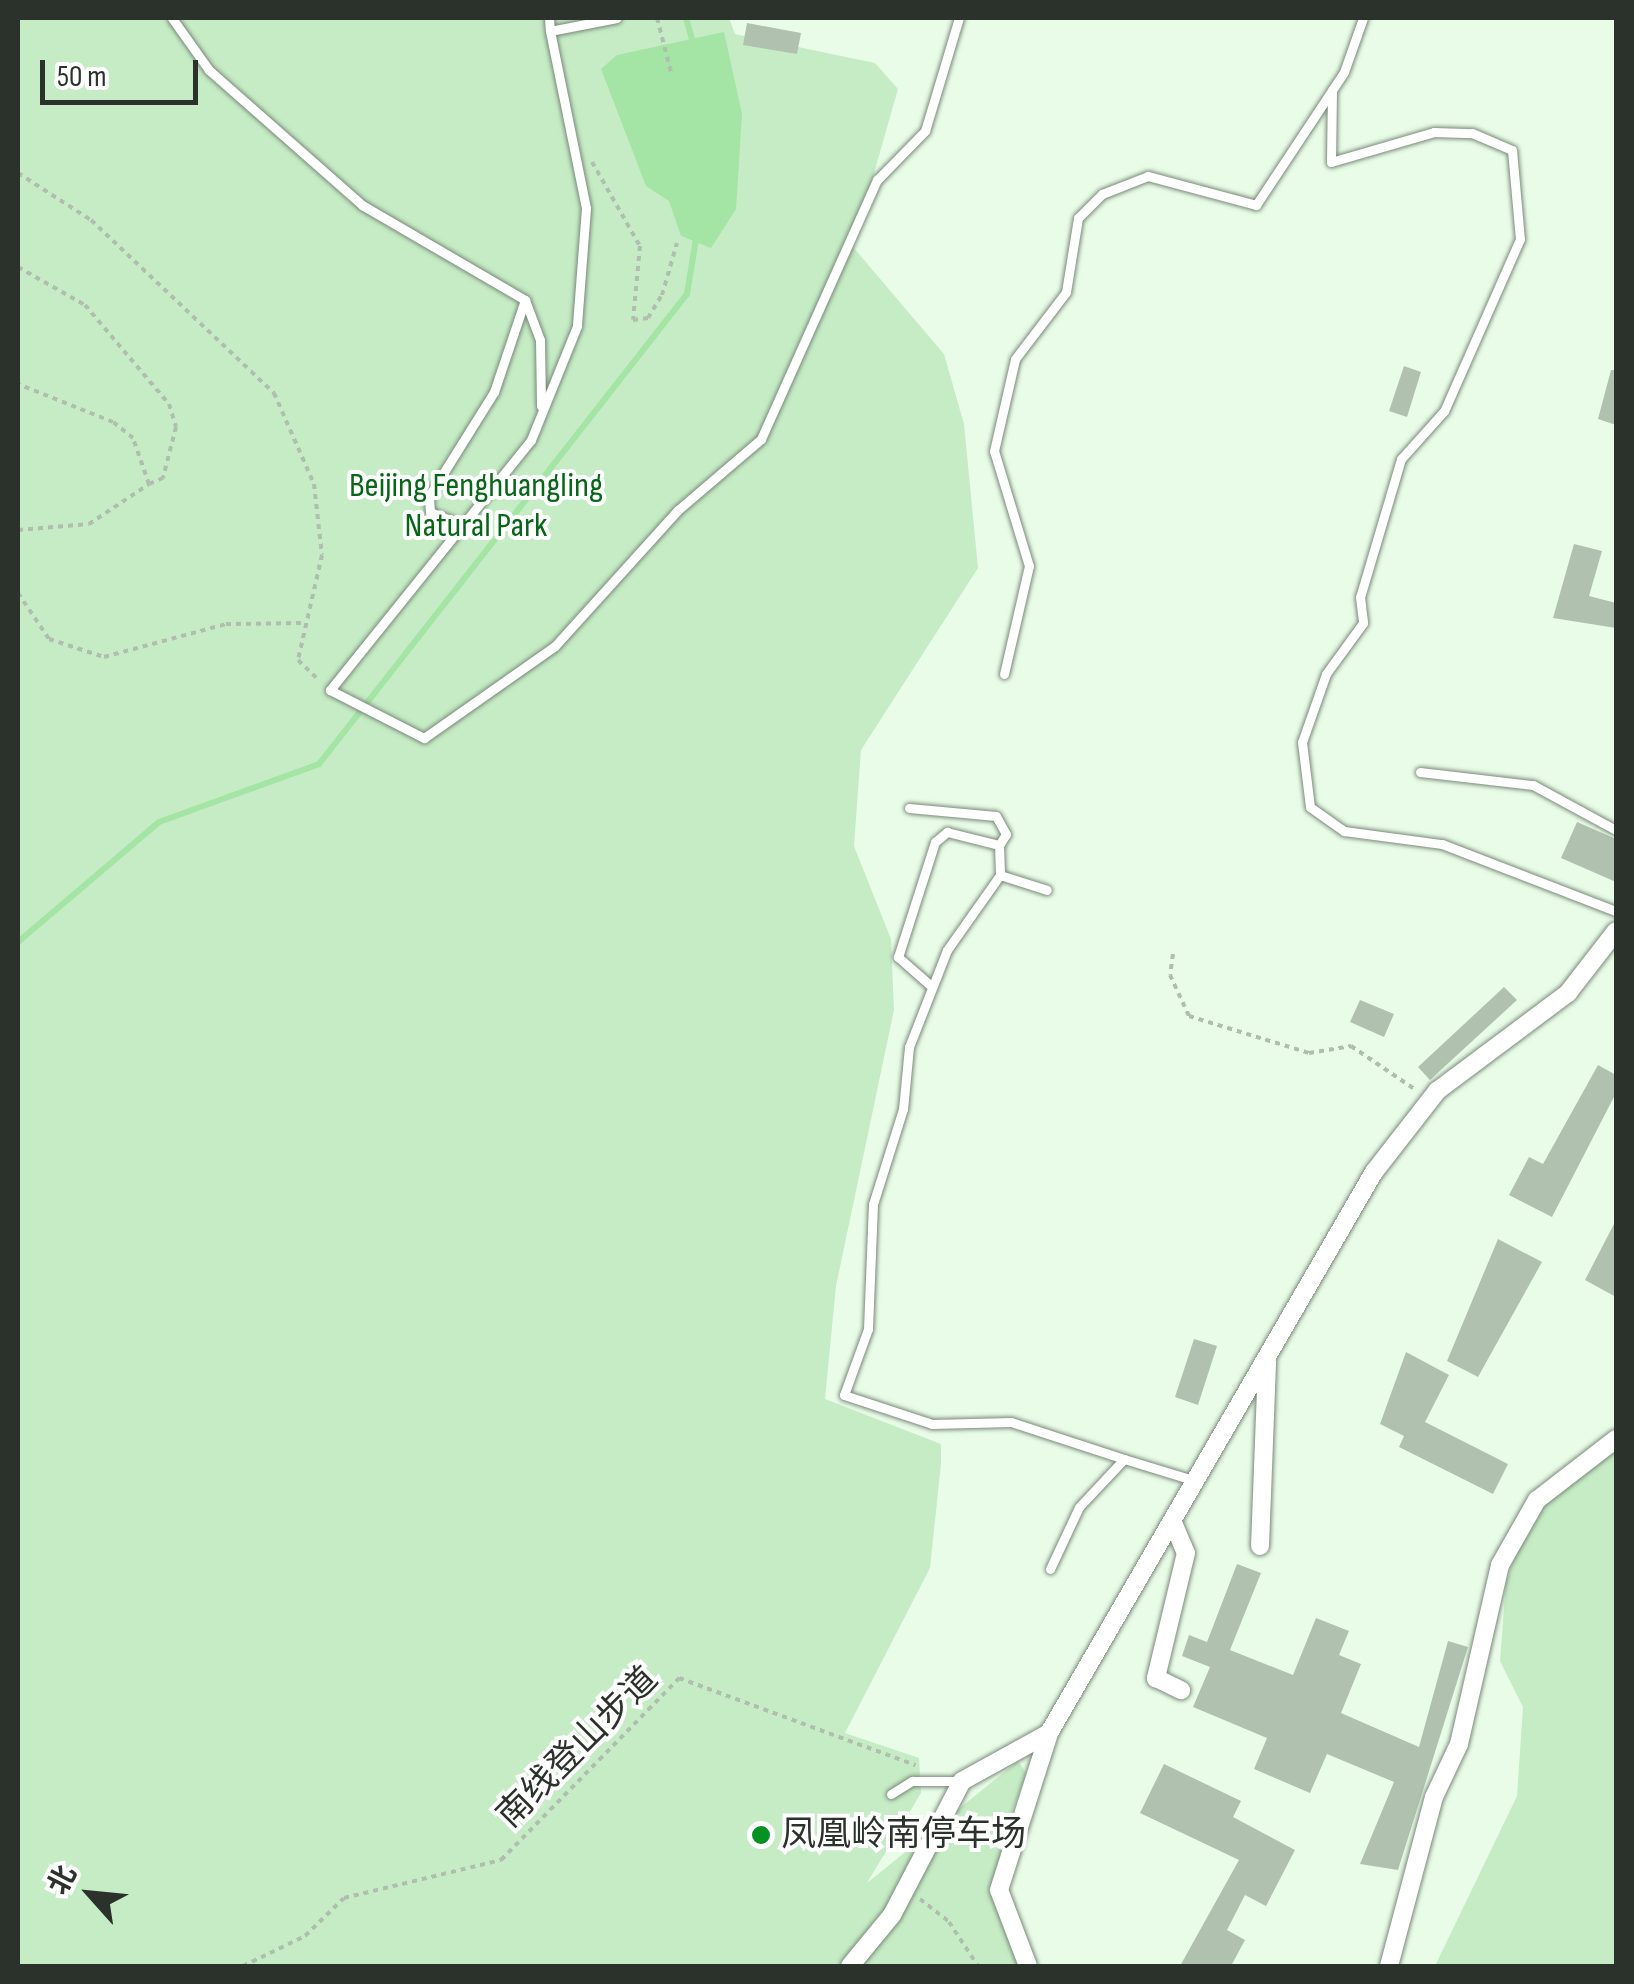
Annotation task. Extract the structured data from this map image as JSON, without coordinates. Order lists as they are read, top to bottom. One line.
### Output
{"streets":{"path":["南线登山步道"]},"parks":["Beijing Fenghuangling Natural Park"],"places":["凤凰岭南停车场"],"scale_bar":"50 m","north":"top left"}
